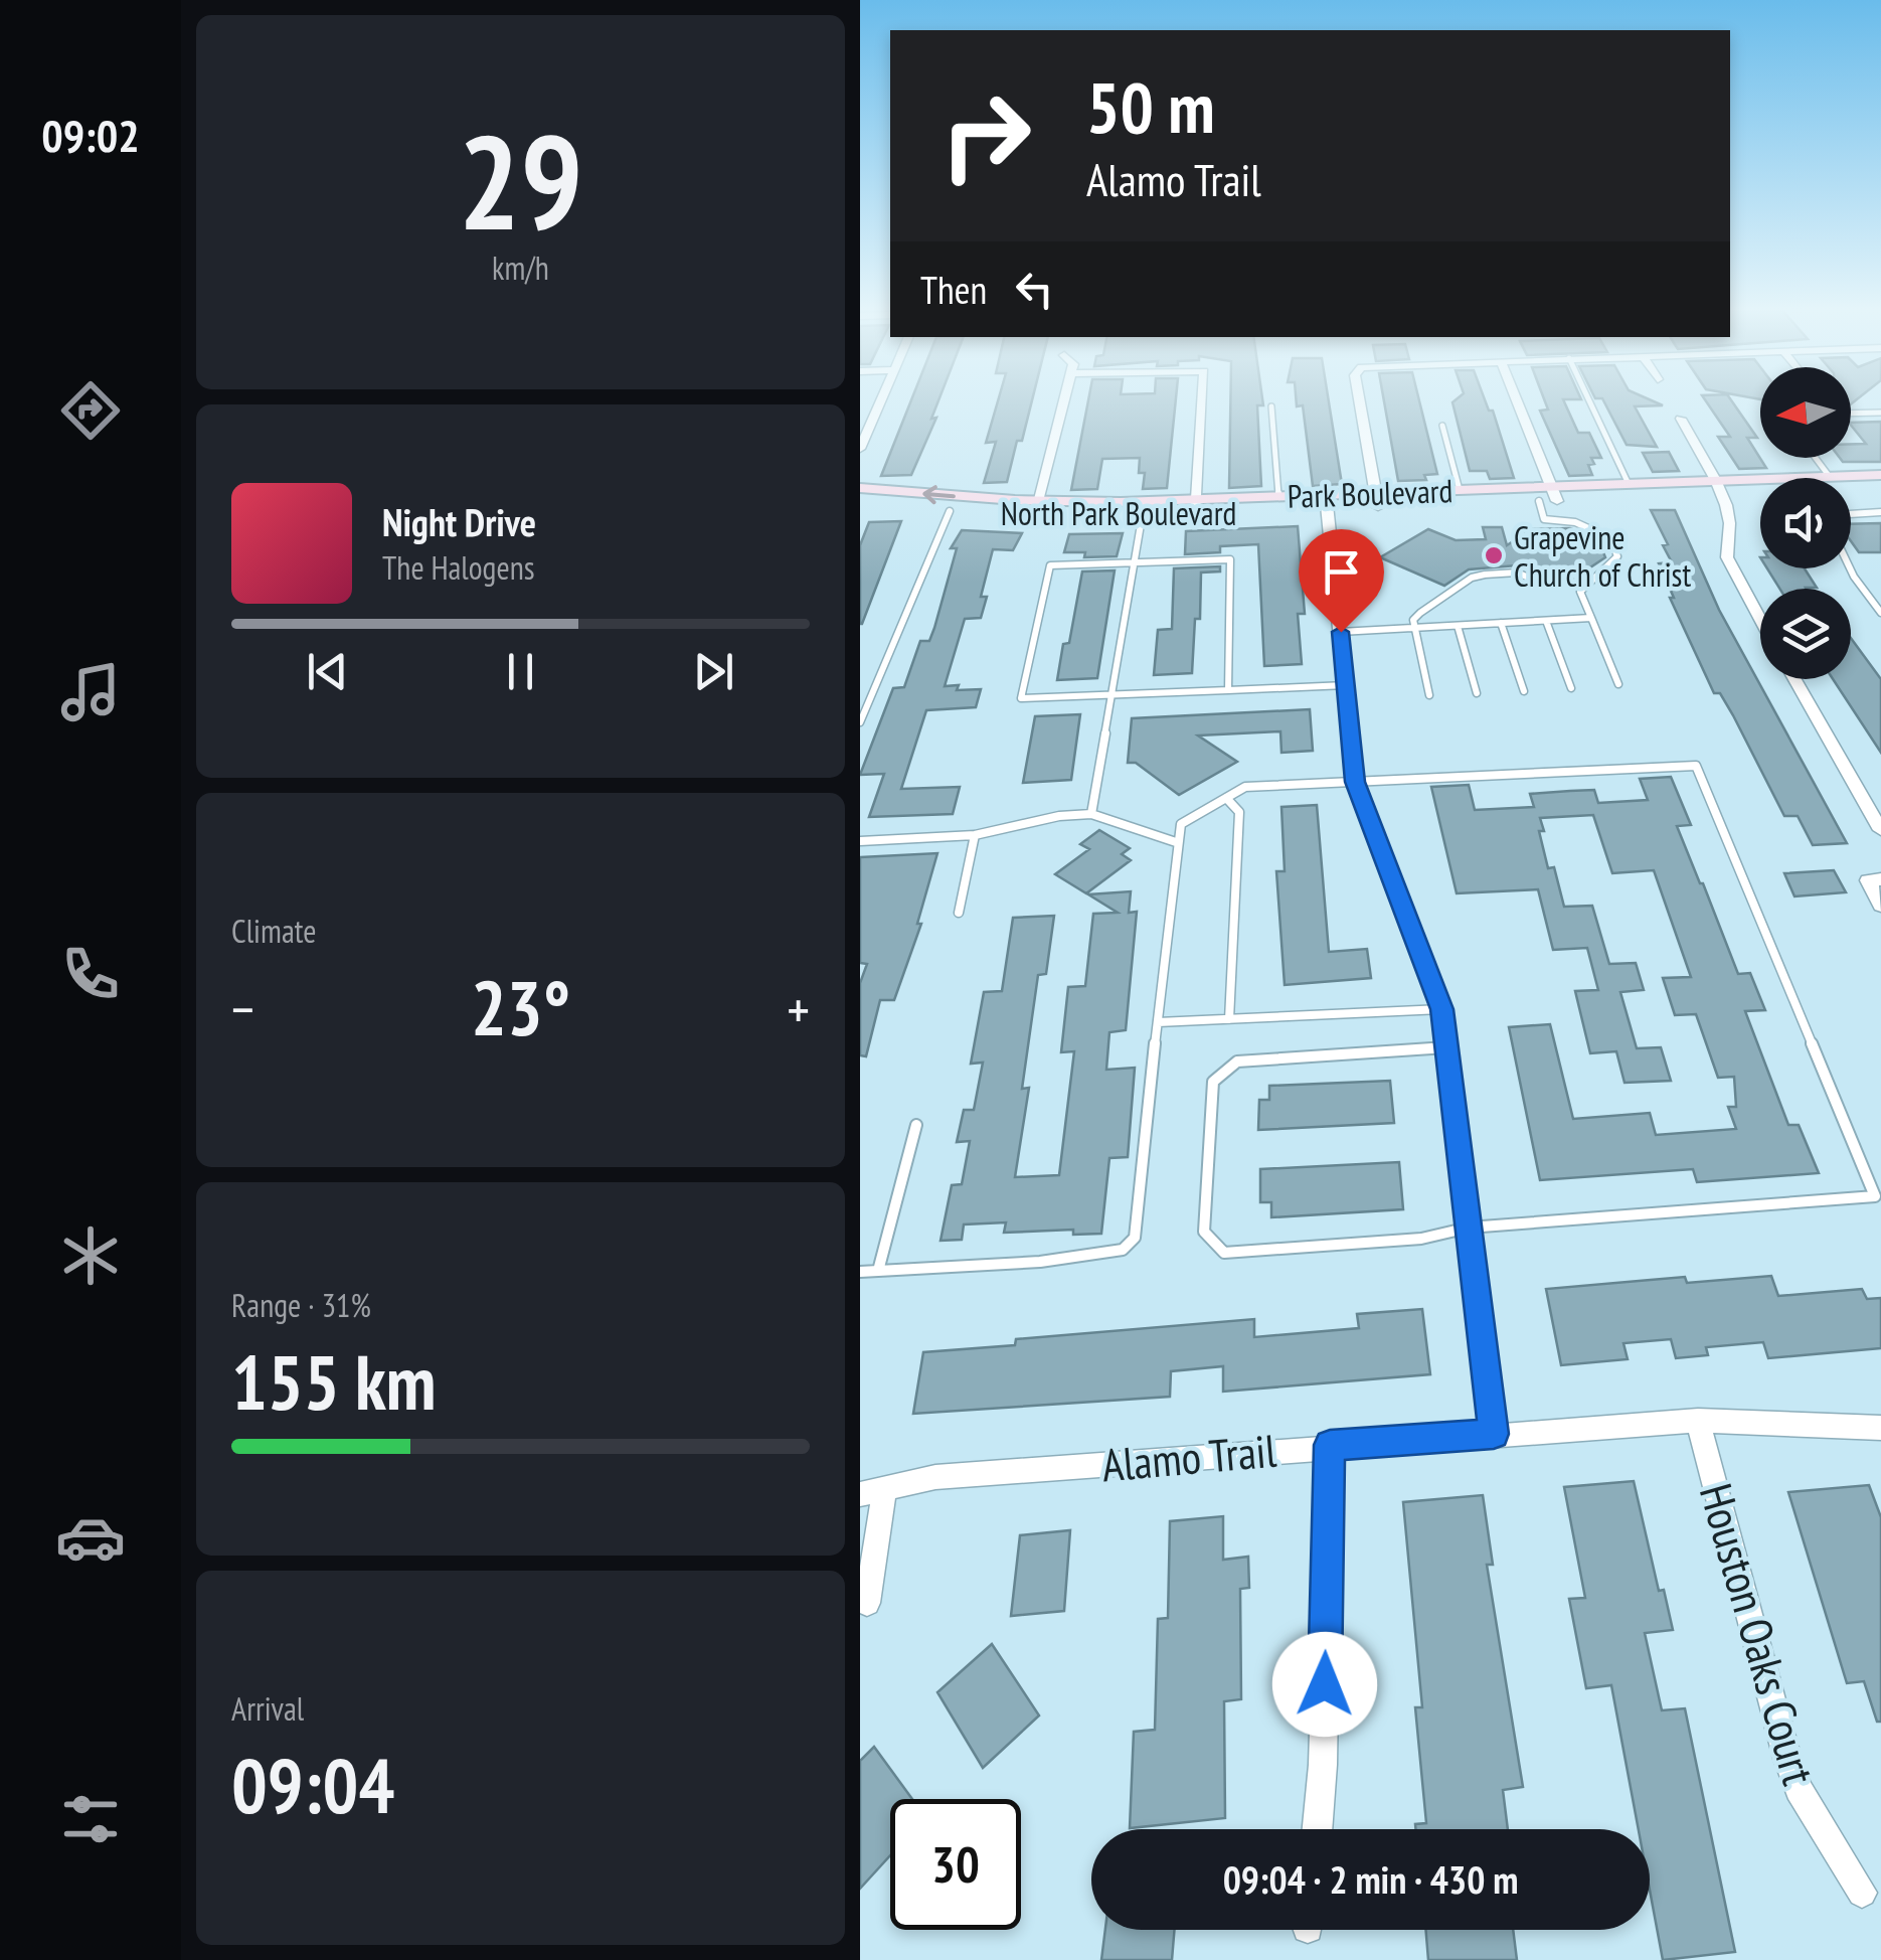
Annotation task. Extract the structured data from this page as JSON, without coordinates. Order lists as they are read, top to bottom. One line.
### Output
{"streets":{"main road":["Park Boulevard","North Park Boulevard"],"street":["Alamo Trail","Houston Oaks Court"]},"crossings":[["Park Boulevard","North Park Boulevard"],["Alamo Trail","Houston Oaks Court"]],"places":["Grapevine Church of Christ"],"north":"left","page":{"tabs":"09:02","tile":[["29","km/h"],"Climate",["Range · 31%","155 km"],["Arrival","09:04"]],"turn":["50 m","Alamo Trail"],"then":"Then","song":["Night Drive","The Halogens"],"heat":["−","23°","+"],"limit":"30","trip":"09:04 · 2 min · 430 m"}}
